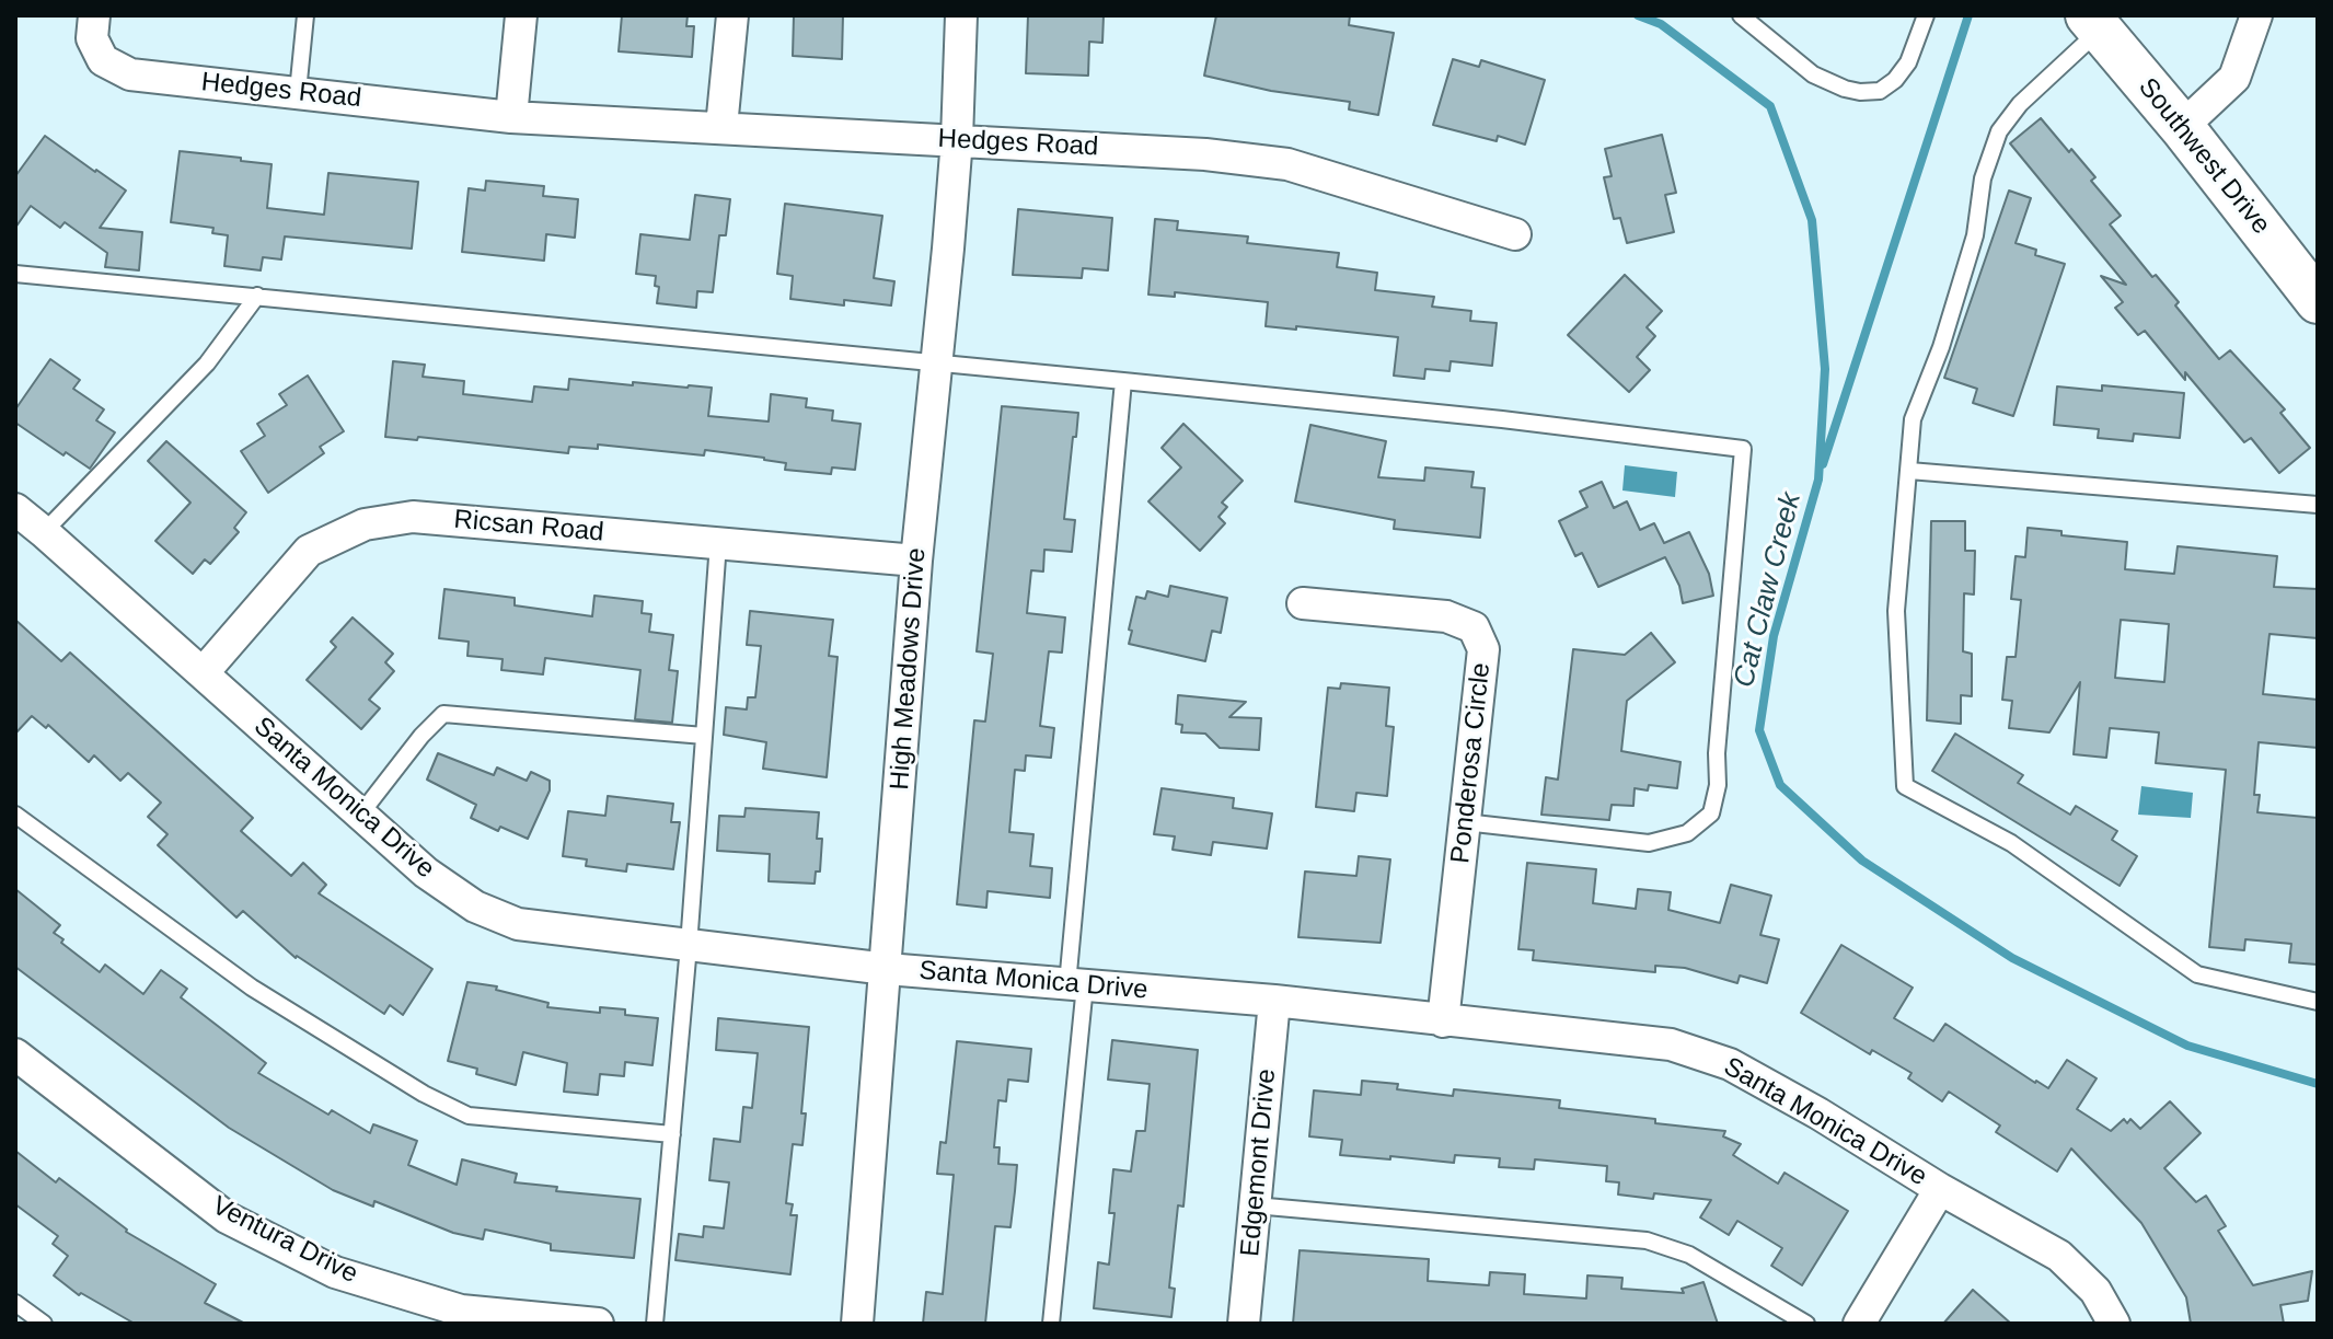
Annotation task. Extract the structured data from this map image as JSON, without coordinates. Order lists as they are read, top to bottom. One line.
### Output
{"streets":{"main road":["Southwest Drive"],"street":["Hedges Road","Ricsan Road","High Meadows Drive","Ponderosa Circle","Santa Monica Drive","Edgemont Drive","Ventura Drive"]},"crossings":[["Hedges Road","High Meadows Drive"],["Ricsan Road","High Meadows Drive"],["Ricsan Road","Santa Monica Drive"],["High Meadows Drive","Santa Monica Drive"],["Ponderosa Circle","Santa Monica Drive"],["Santa Monica Drive","Edgemont Drive"]],"water":["Cat Claw Creek"]}
